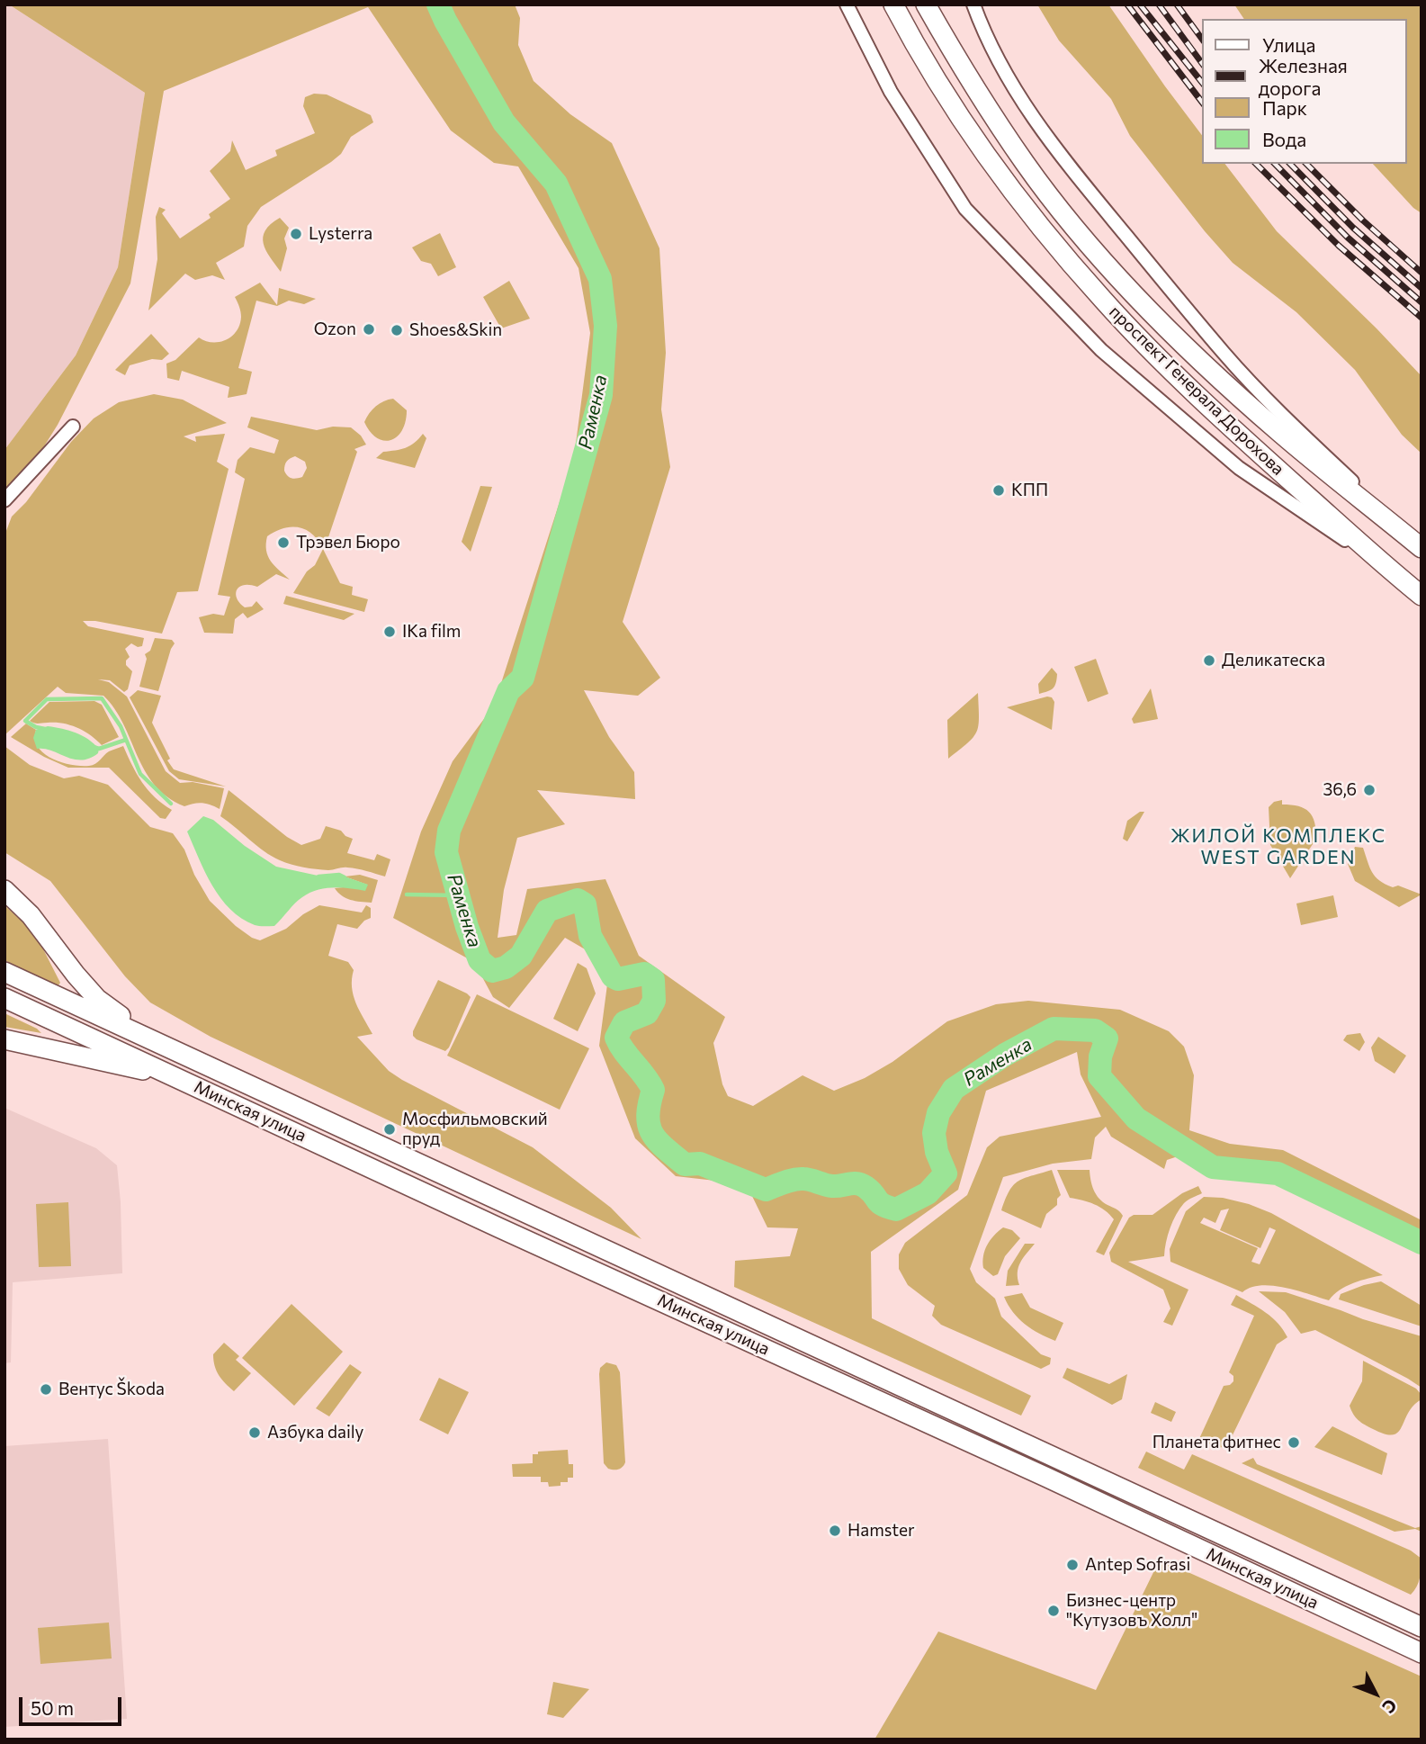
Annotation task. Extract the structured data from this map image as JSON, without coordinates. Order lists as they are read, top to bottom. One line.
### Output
{"streets":{"main road":["проспект Генерала Дорохова","Минская улица"]},"districts":["ЖИЛОЙ КОМПЛЕКС WEST GARDEN"],"water":["Раменка"],"places":["Lysterra","Ozon","Shoes&Skin","КПП","Трэвел Бюро","IKa film","Деликатеска","36,6","Мосфильмовский пруд","Вентус Škoda","Азбука daily","Планета фитнес","Hamster","Antep Sofrasi","Бизнес-центр \"Кутузовъ Холл\""],"legend":["Улица","Железная дорога","Парк","Вода"],"scale_bar":"50 m","north":"bottom right"}
